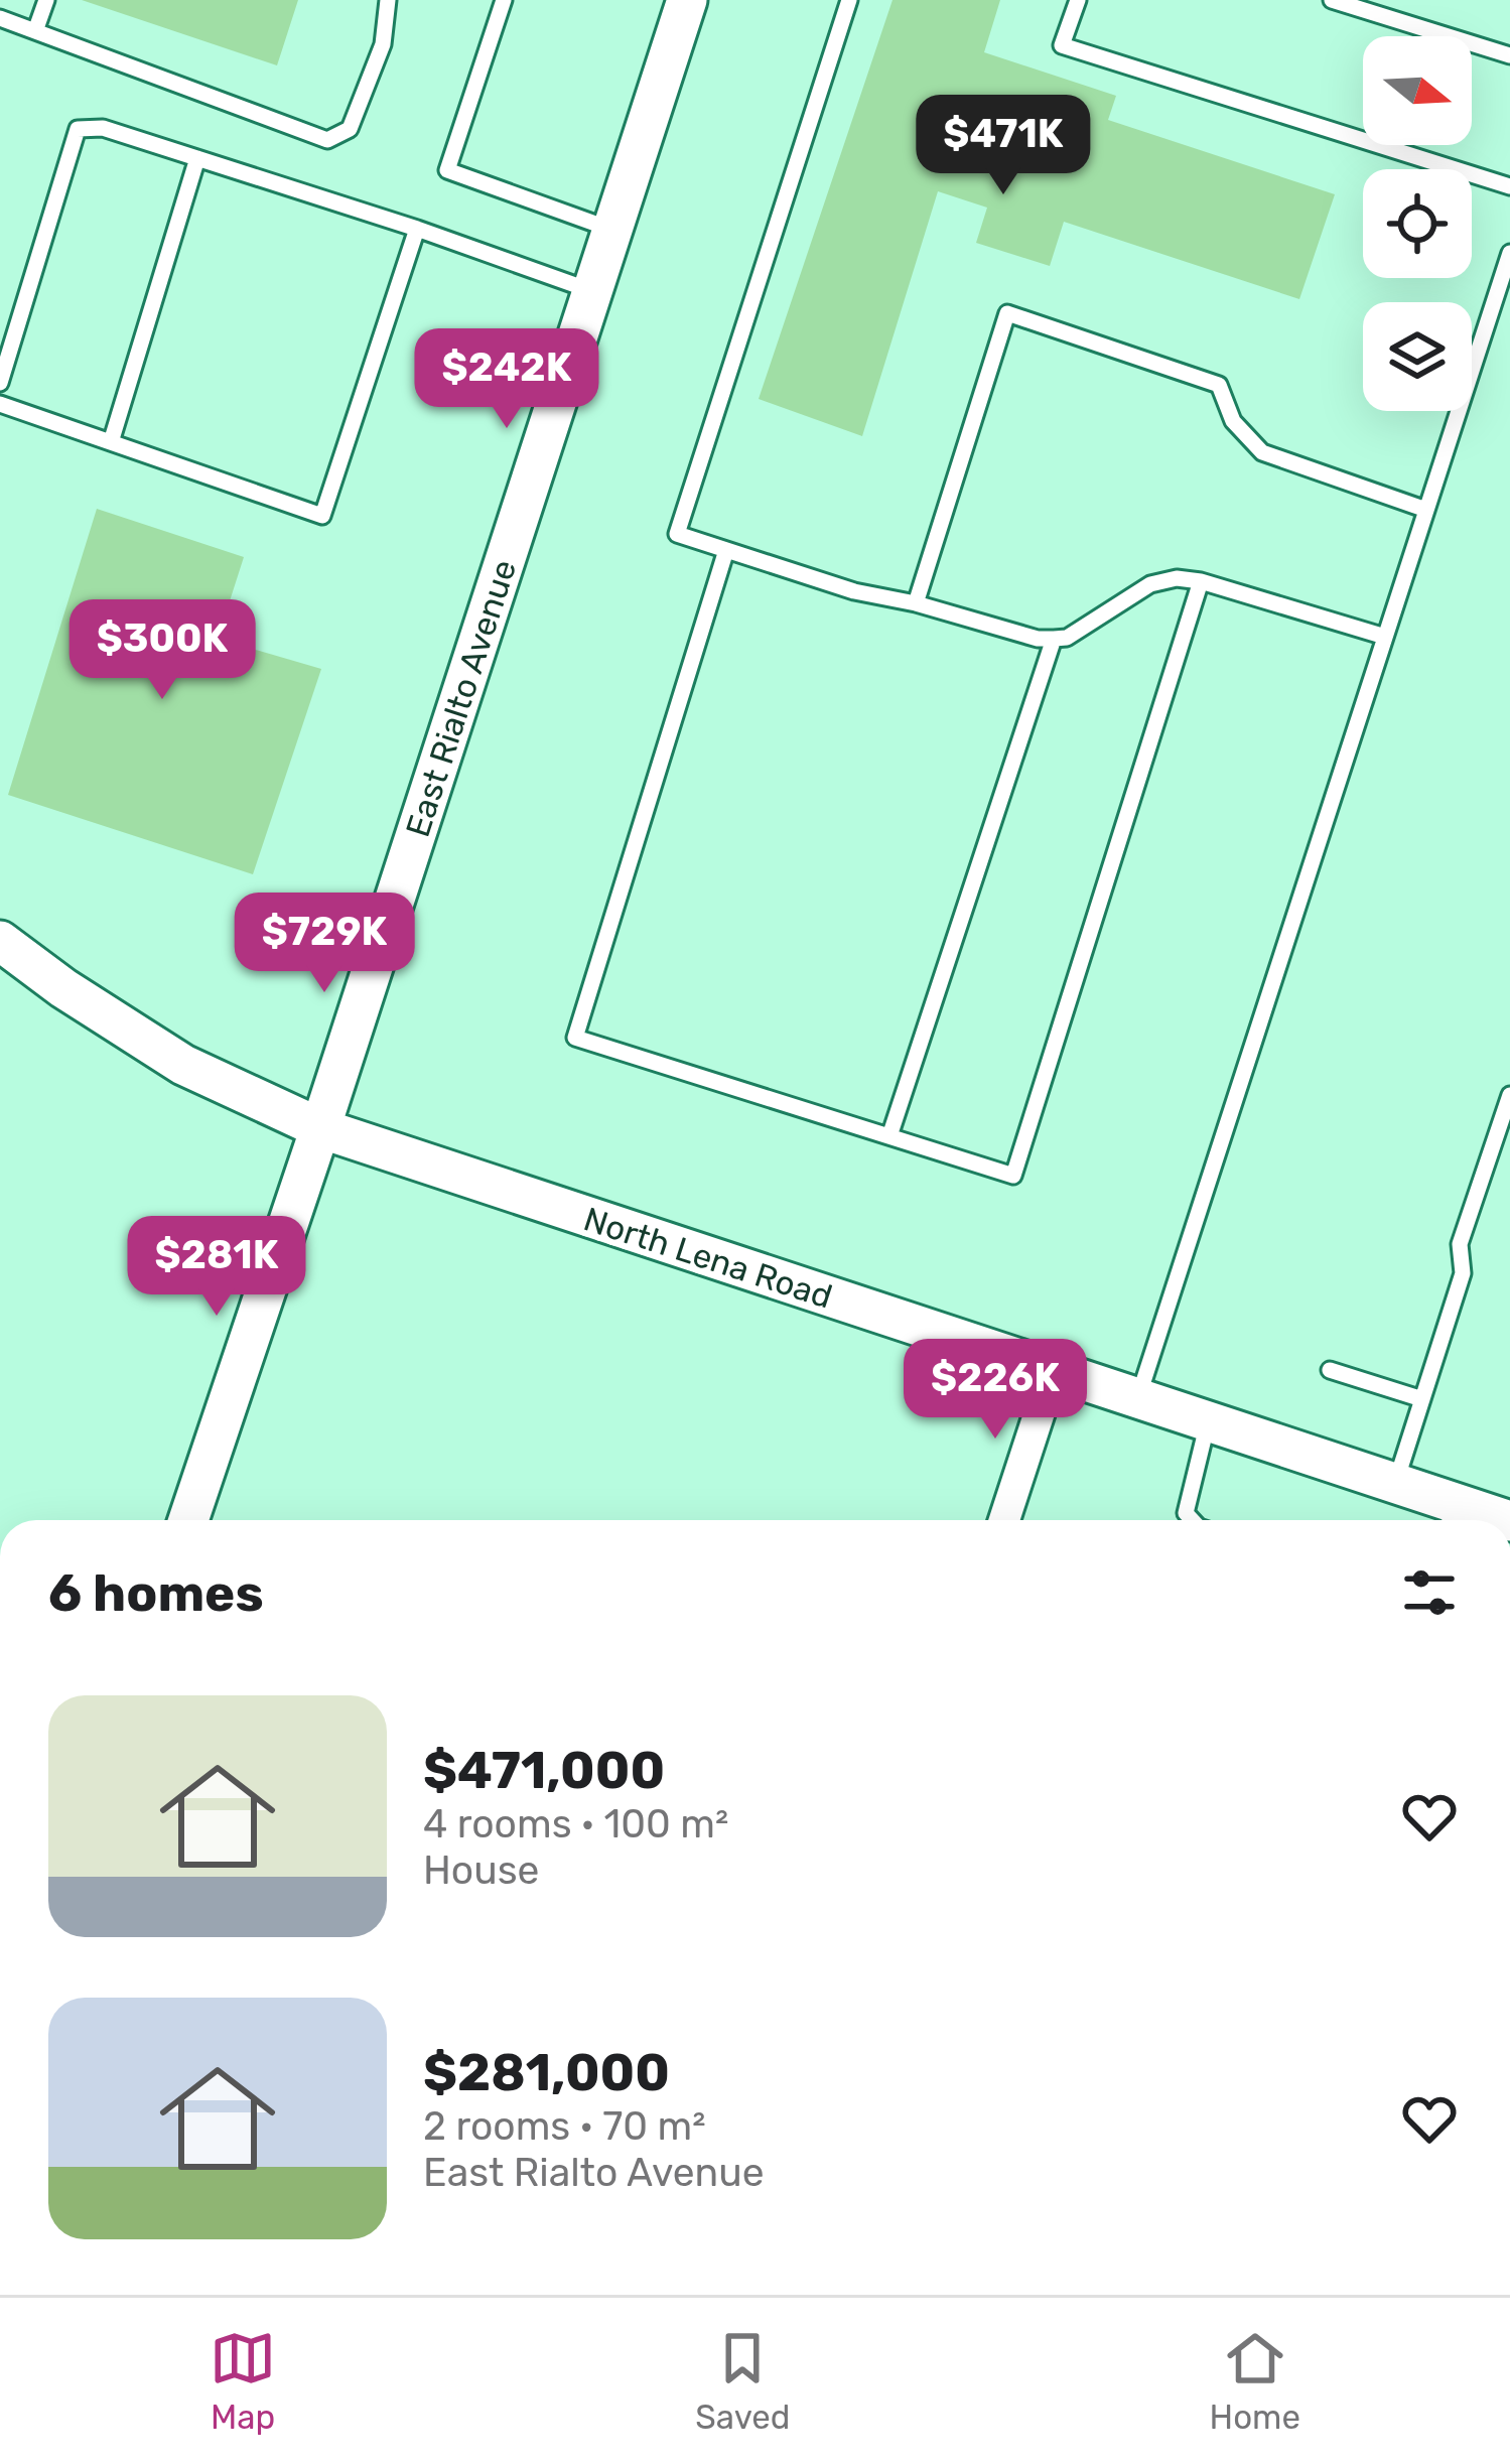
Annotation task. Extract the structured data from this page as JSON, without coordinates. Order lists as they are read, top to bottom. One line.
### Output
{"streets":{"street":["East Rialto Avenue","North Lena Road"]},"crossings":[["East Rialto Avenue","North Lena Road"]],"north":"right","page":{"price":["$471K","$242K","$300K","$729K","$281K","$226K"],"heading":"6 homes","list":[{"name":"$471,000","note":"4 rooms · 100 m² · House"},{"name":"$281,000","note":"2 rooms · 70 m² · East Rialto Avenue"}],"tabs":["Map","Saved","Home"]}}
